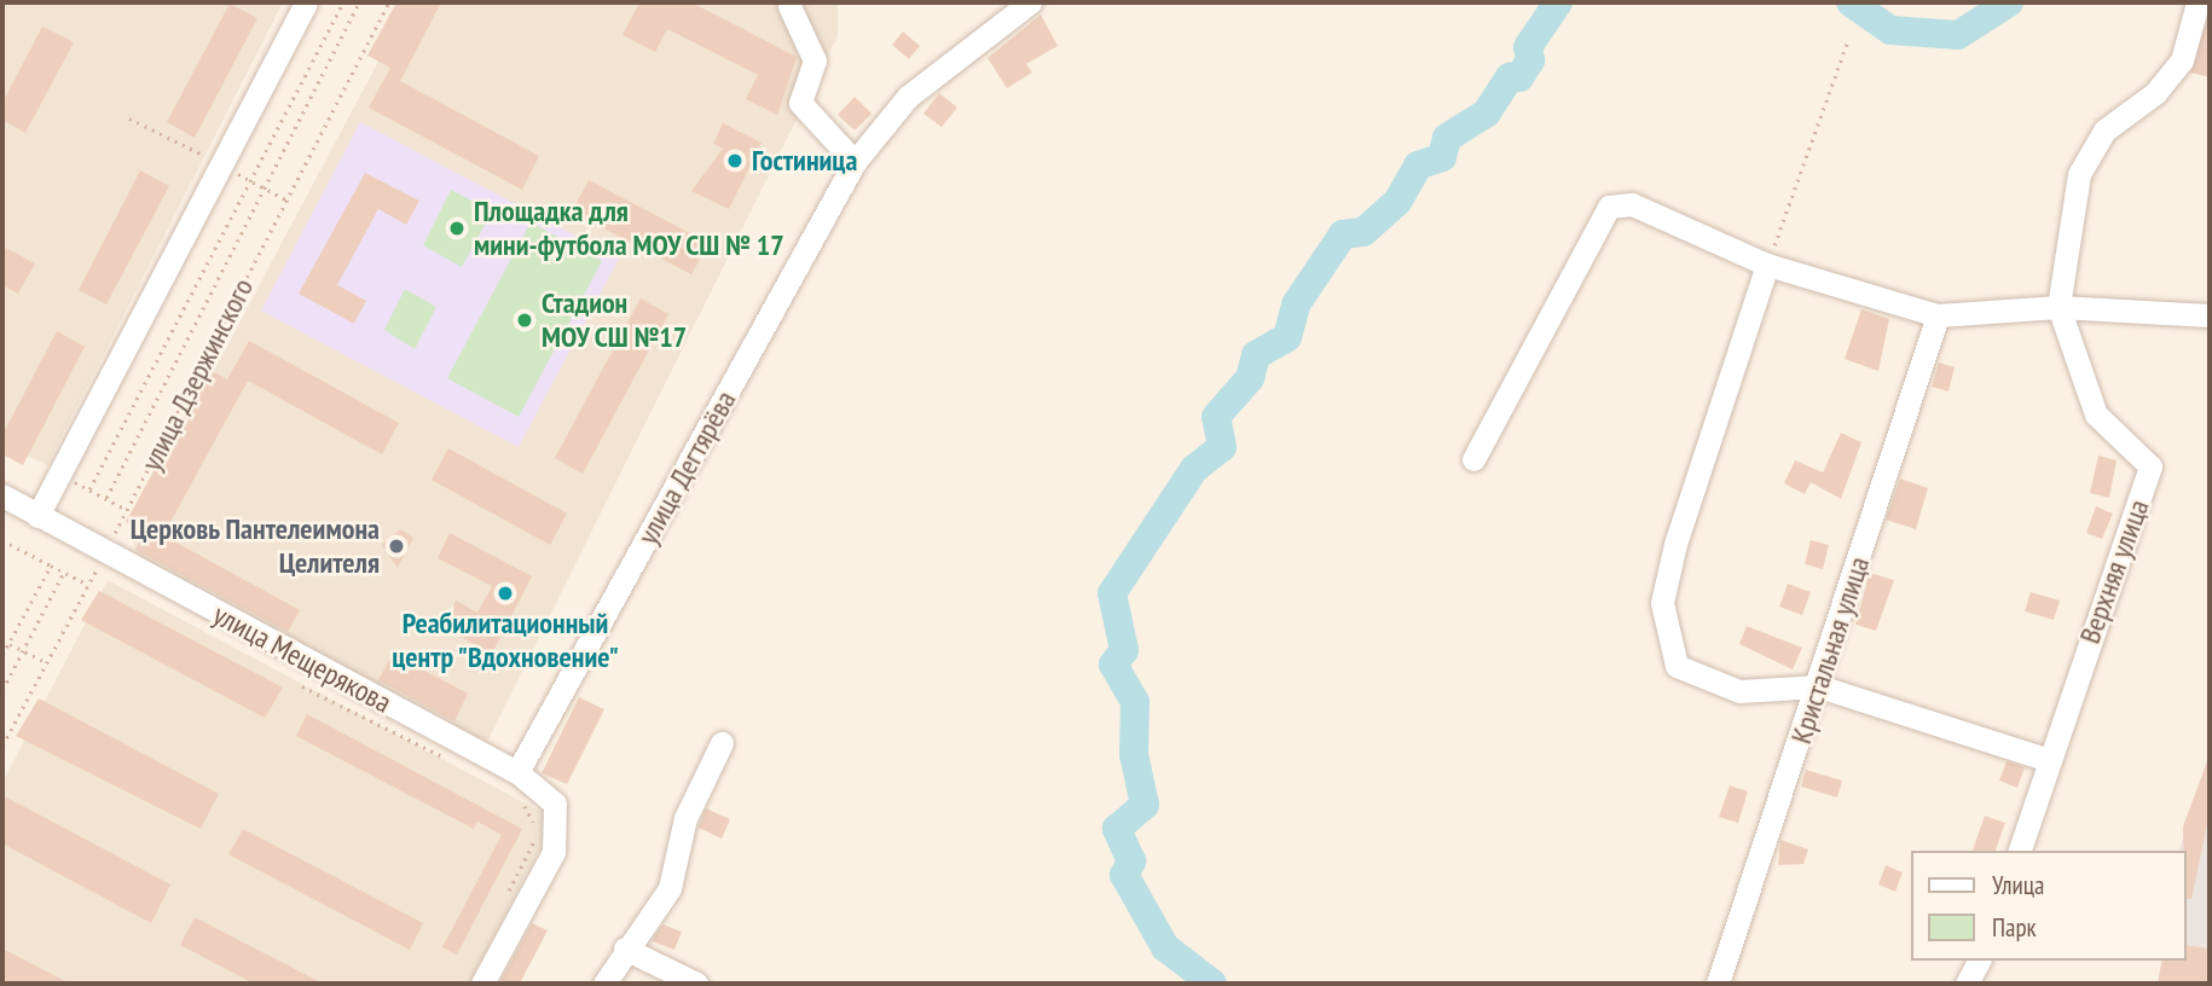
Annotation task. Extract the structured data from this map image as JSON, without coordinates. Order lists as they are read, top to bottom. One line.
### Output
{"streets":{"street":["улица Дегтярёва","Верхняя улица","Кристальная улица","улица Мещерякова"],"path":["улица Дзержинского"]},"crossings":[["улица Дзержинского","улица Мещерякова"],["улица Дегтярёва","улица Мещерякова"]],"places":["Гостиница","Площадка для мини-футбола МОУ СШ № 17","Стадион МОУ СШ №17","Церковь Пантелеимона Целителя","Реабилитационный центр \"Вдохновение\""],"legend":["Улица","Парк"]}
